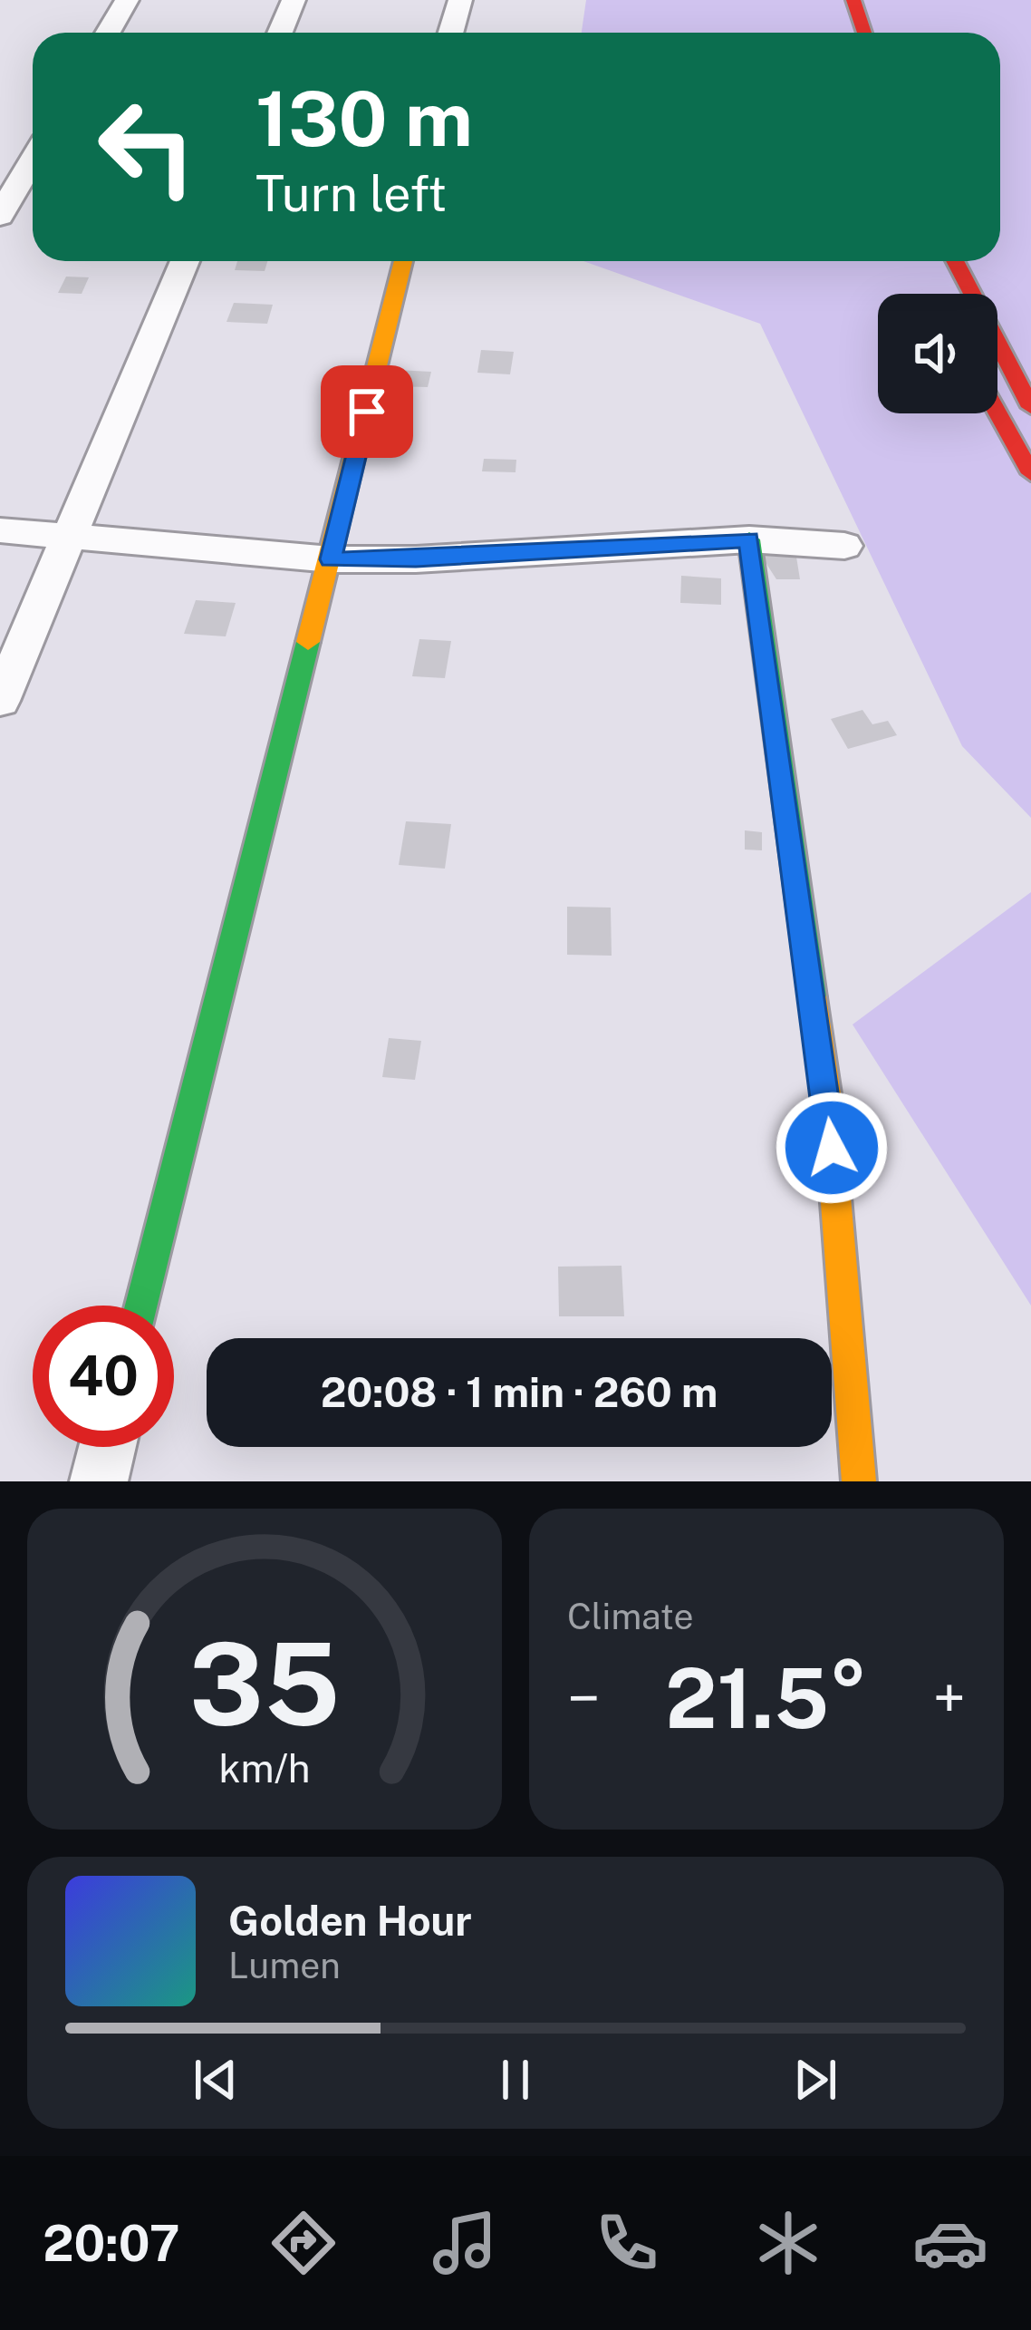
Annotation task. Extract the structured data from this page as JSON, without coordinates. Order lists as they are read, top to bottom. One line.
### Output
{"page":{"turn":["130 m","Turn left"],"limit":"40","trip":"20:08 · 1 min · 260 m","tile":"Climate","heat":["−","21.5°","+"],"song":["Golden Hour","Lumen"],"tabs":"20:07","gauge":["35","km/h"]}}
